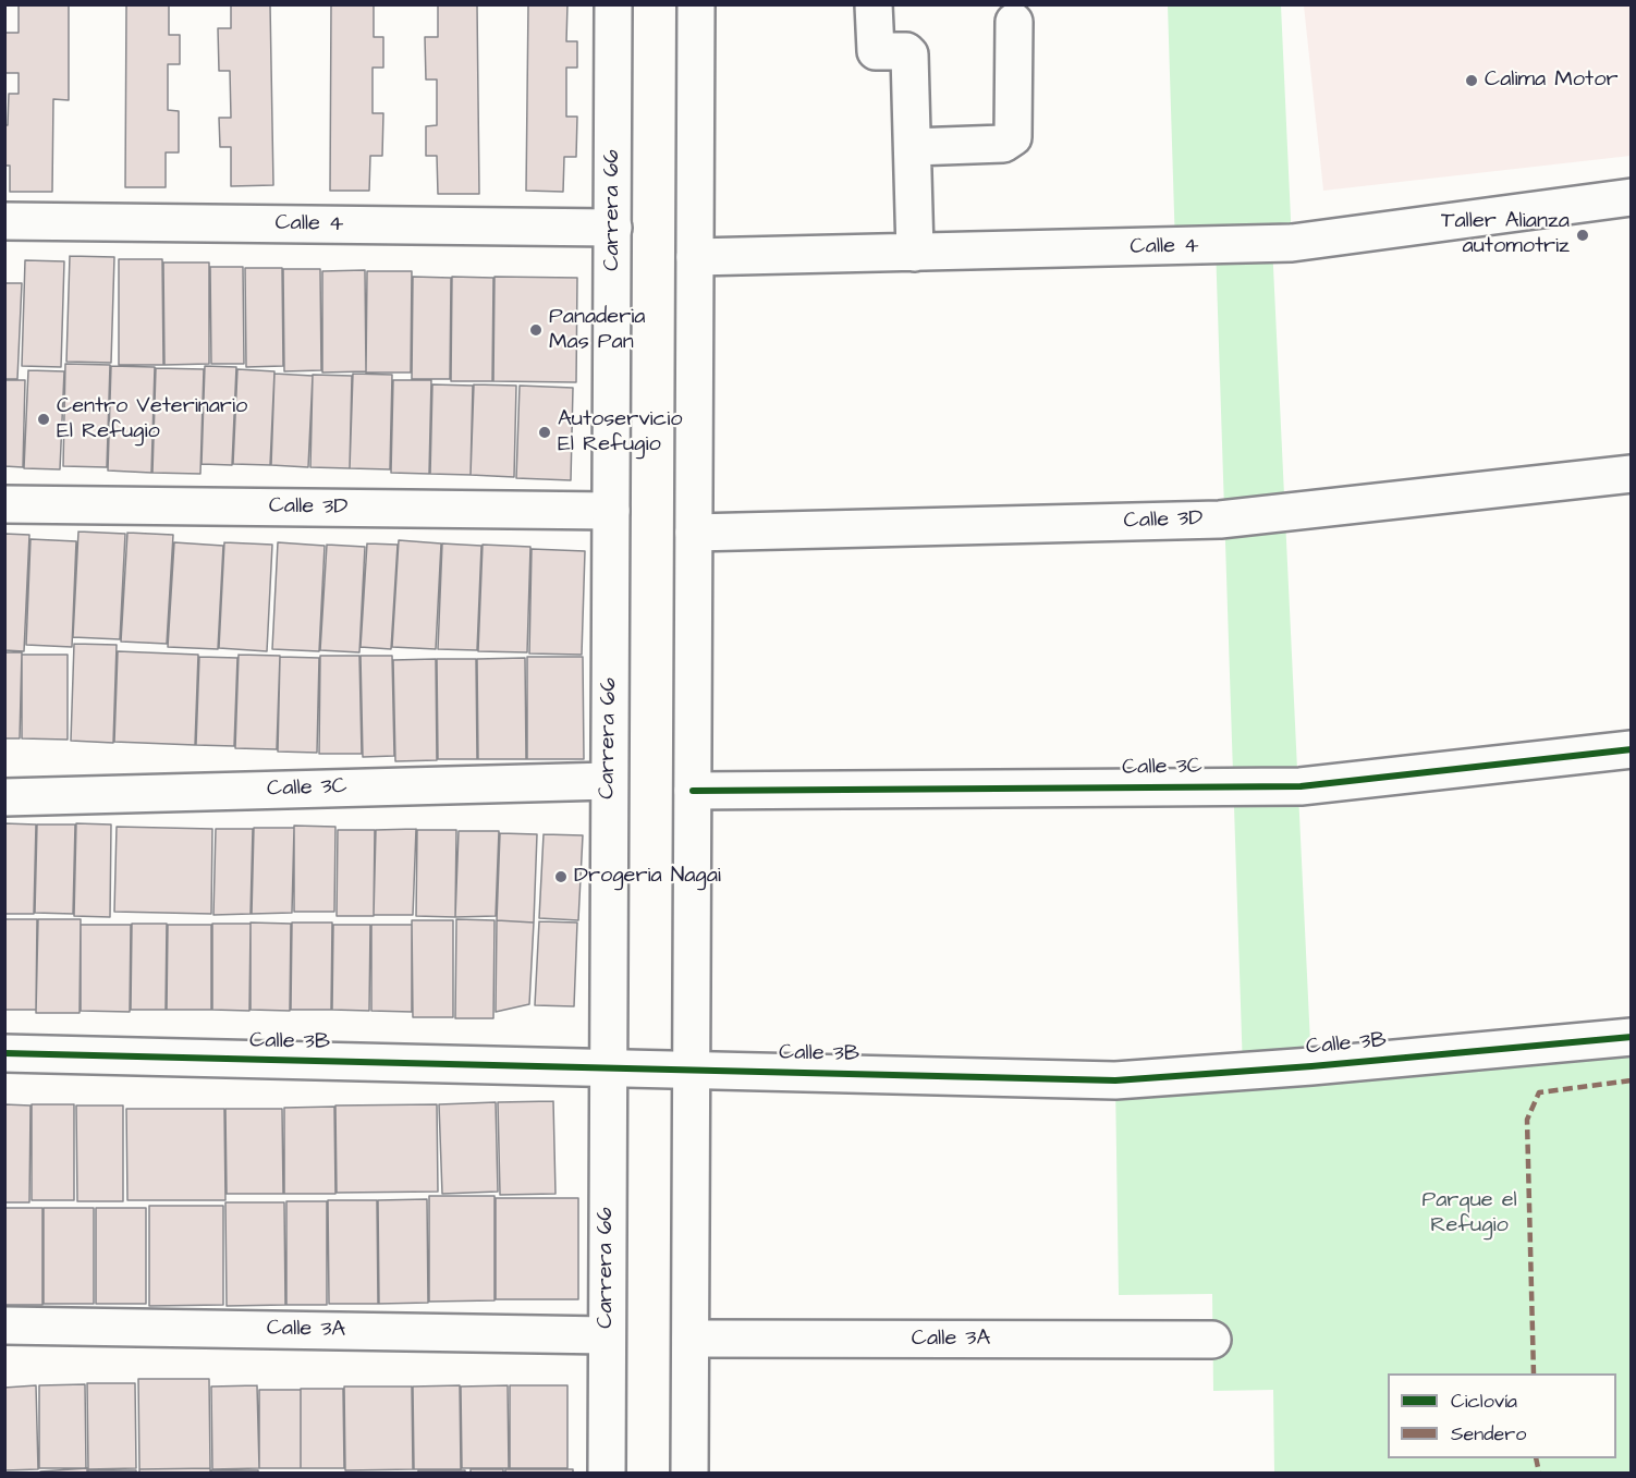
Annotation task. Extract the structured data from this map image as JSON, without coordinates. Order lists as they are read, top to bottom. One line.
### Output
{"streets":{"street":["Carrera 66","Calle 4","Calle 3D","Calle 3C","Calle 3B","Calle 3A"]},"crossings":[["Carrera 66","Calle 4"],["Carrera 66","Calle 3D"],["Carrera 66","Calle 3C"],["Carrera 66","Calle 3B"],["Carrera 66","Calle 3A"]],"parks":["Parque el Refugio"],"places":["Calima Motor","Taller Alianza automotriz","Panaderia Mas Pan","Centro Veterinario El Refugio","Autoservicio El Refugio","Drogeria Nagai"],"legend":["Ciclovía","Sendero"]}
